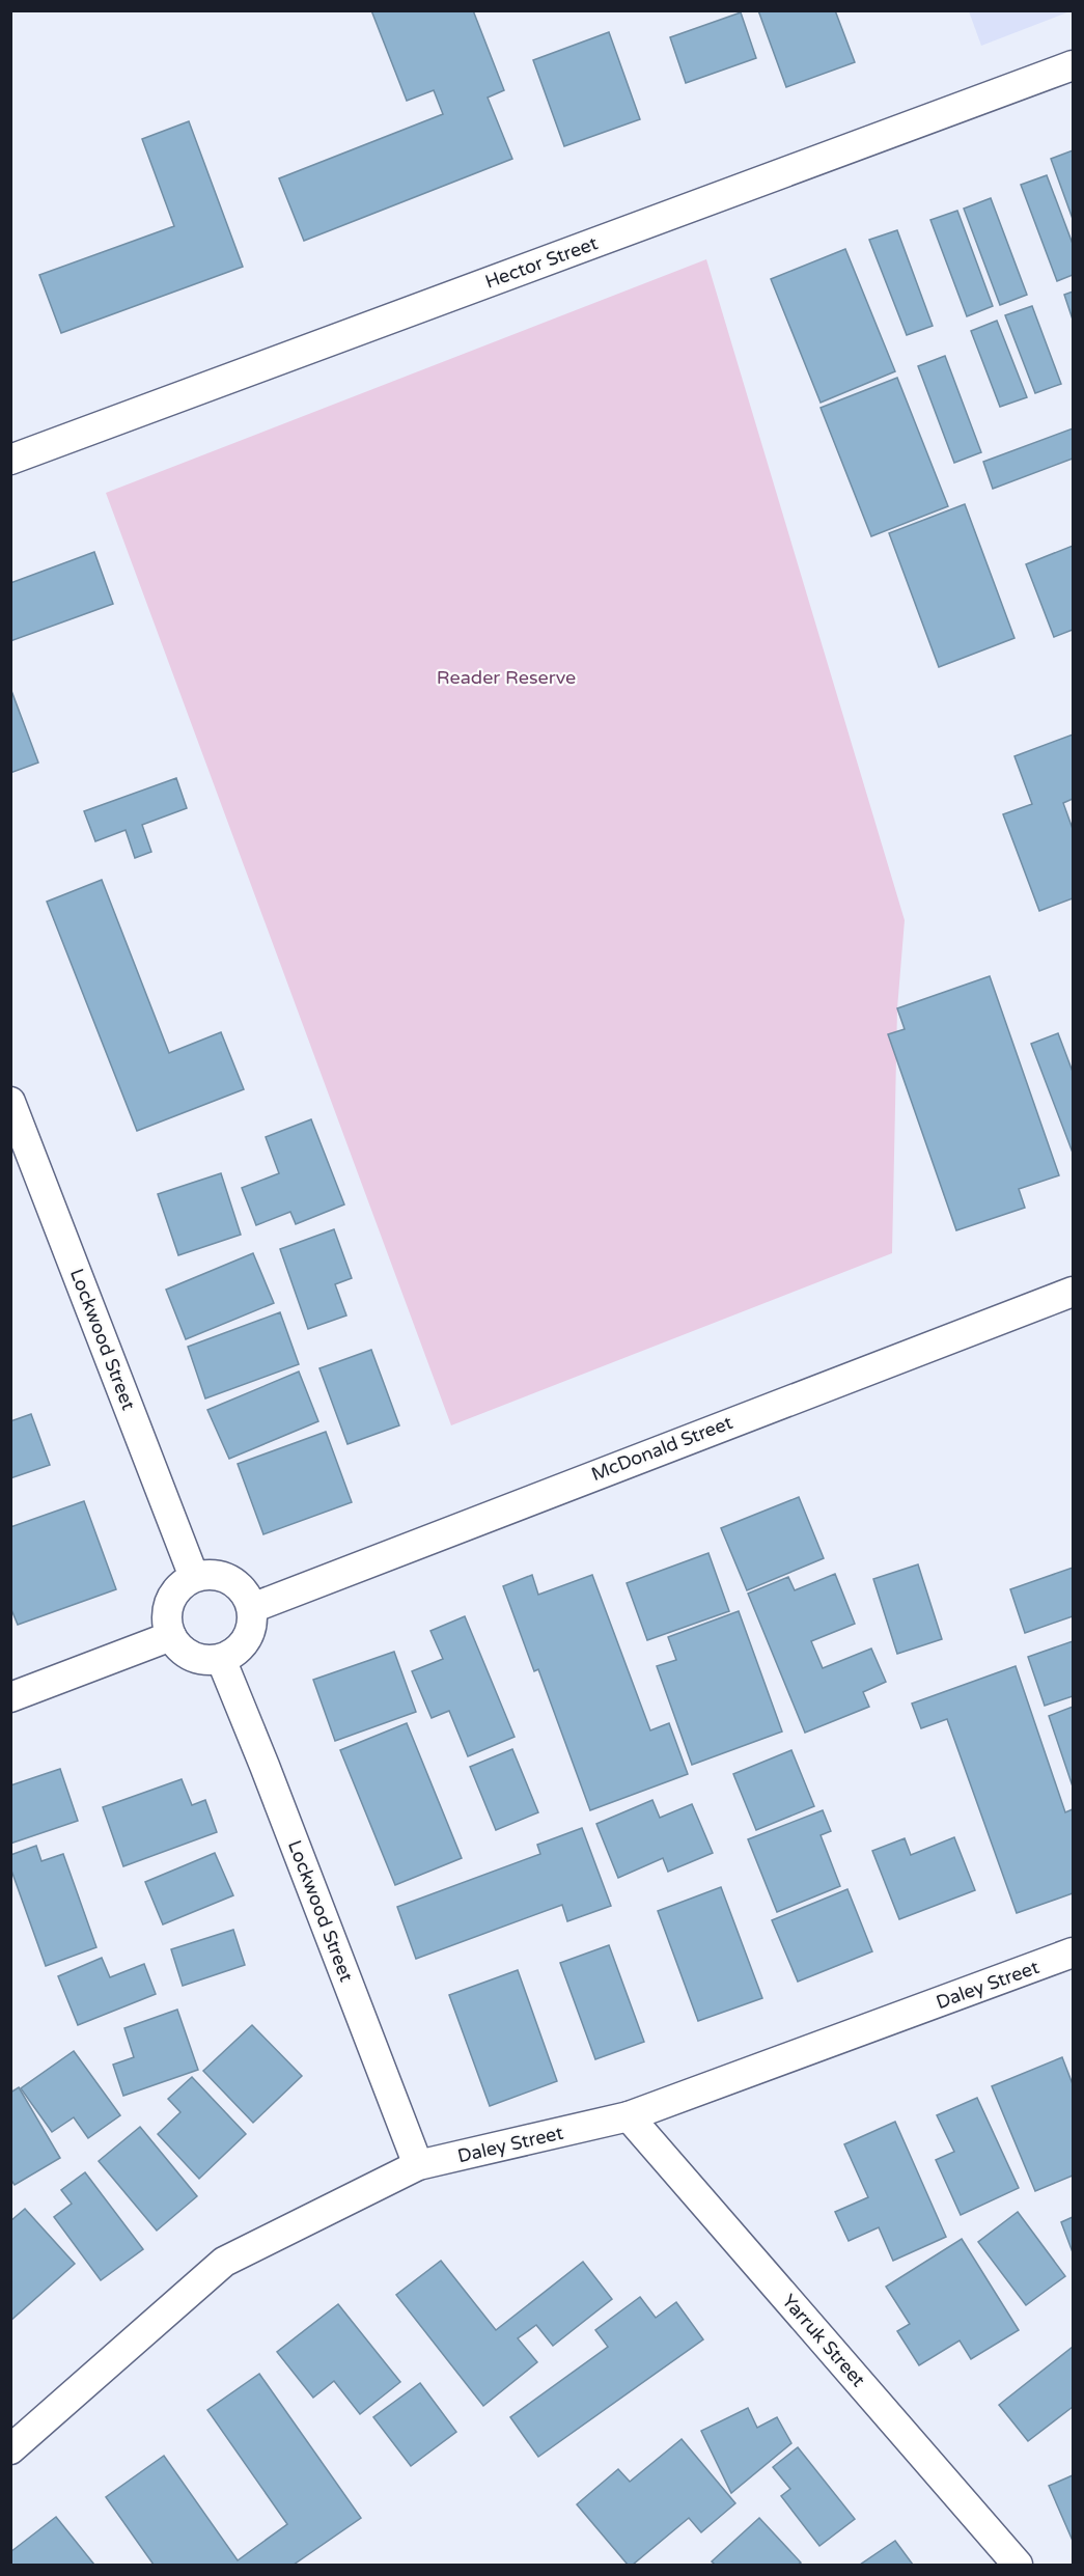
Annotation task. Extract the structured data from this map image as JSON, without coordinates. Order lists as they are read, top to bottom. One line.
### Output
{"streets":{"street":["Hector Street","Lockwood Street","McDonald Street","Daley Street","Yarruk Street"]},"crossings":[["Lockwood Street","McDonald Street"],["Lockwood Street","Daley Street"],["Daley Street","Yarruk Street"]],"parks":["Reader Reserve"]}
